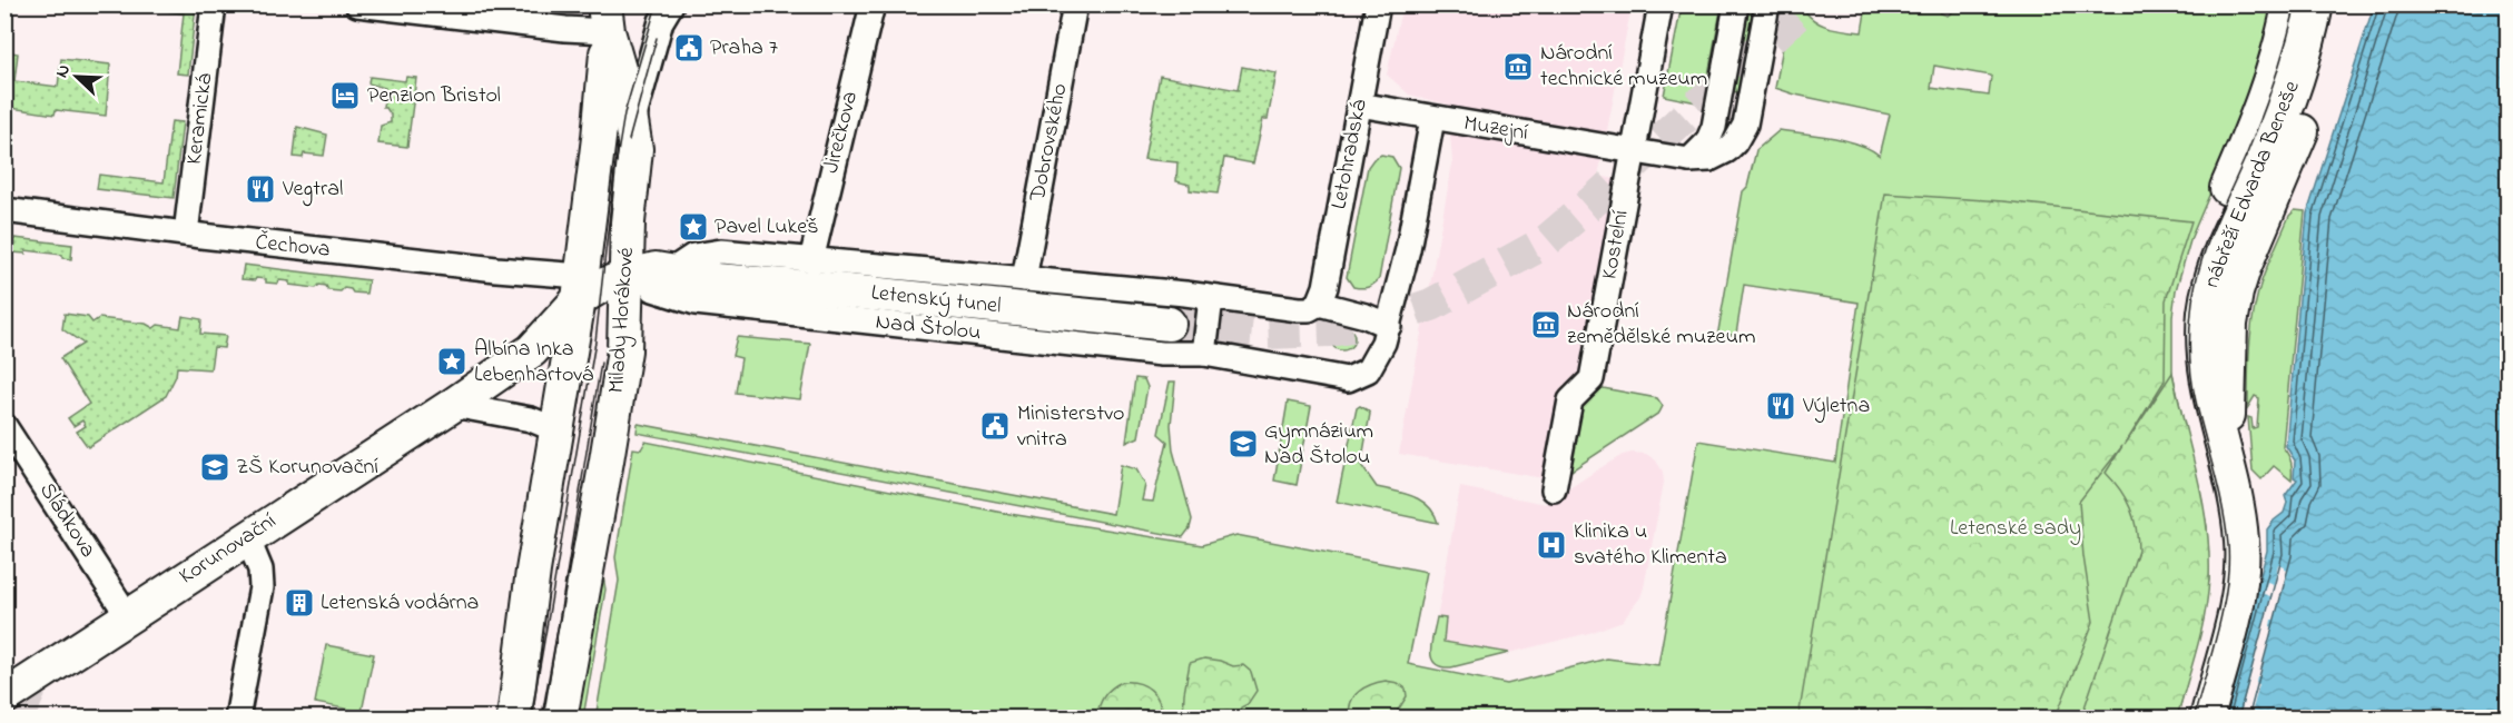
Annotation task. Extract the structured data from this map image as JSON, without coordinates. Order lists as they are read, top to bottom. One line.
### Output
{"streets":{"main road":["nábřeží Edvarda Beneše","Letenský tunel","Milady Horákové","Korunovační"],"street":["Keramická","Muzejní","Jirečkova","Dobrovského","Letohradská","Kostelní","Čechova","Nad Štolou","Sládkova"]},"crossings":[["Keramická","Čechova"],["Muzejní","Letohradská"],["Muzejní","Kostelní"],["Čechova","Milady Horákové"],["Čechova","Korunovační"],["Letenský tunel","Milady Horákové"],["Letenský tunel","Nad Štolou"],["Letenský tunel","Korunovační"],["Milady Horákové","Nad Štolou"],["Milady Horákové","Korunovační"],["Nad Štolou","Korunovační"],["Sládkova","Korunovační"]],"parks":["Letenské sady"],"places":{"public building":["Praha 7","Ministerstvo vnitra"],"museum":["Národní technické muzeum","Národní zemědělské muzeum"],"hotel":["Penzion Bristol"],"restaurant":["Vegtral","Výletna"],"place":["Pavel Lukeš","Albína Inka Lebenhartová"],"school or university":["Gymnázium Nad Štolou","ZŠ Korunovační"],"hospital":["Klinika u svatého Klimenta"],"building":["Letenská vodárna"]},"north":"top left"}
